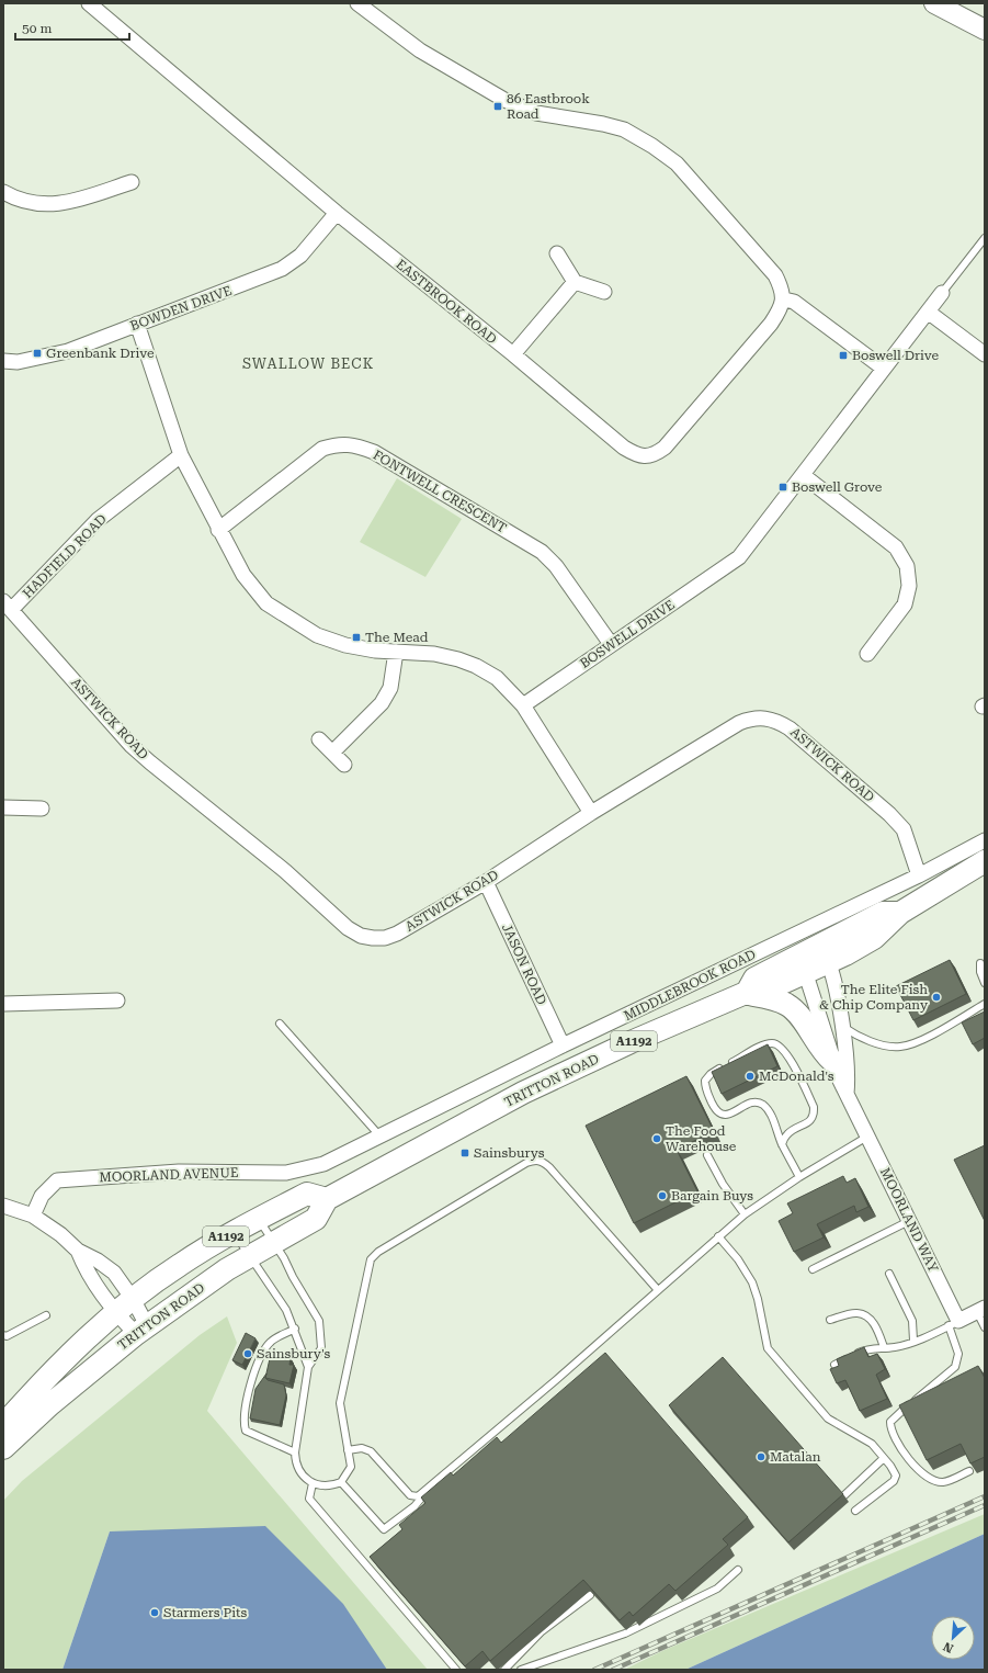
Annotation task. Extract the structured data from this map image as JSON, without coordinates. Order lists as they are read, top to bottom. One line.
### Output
{"streets":{"main road":["A1192","TRITTON ROAD"],"street":["EASTBROOK ROAD","BOWDEN DRIVE","FONTWELL CRESCENT","HADFIELD ROAD","BOSWELL DRIVE","ASTWICK ROAD","JASON ROAD","MIDDLEBROOK ROAD","MOORLAND AVENUE","MOORLAND WAY"]},"crossings":[["EASTBROOK ROAD","BOWDEN DRIVE"],["FONTWELL CRESCENT","BOSWELL DRIVE"],["HADFIELD ROAD","ASTWICK ROAD"],["ASTWICK ROAD","JASON ROAD"],["ASTWICK ROAD","MIDDLEBROOK ROAD"],["JASON ROAD","MIDDLEBROOK ROAD"],["MIDDLEBROOK ROAD","MOORLAND AVENUE"],["TRITTON ROAD","MOORLAND WAY"]],"districts":["SWALLOW BECK"],"places":{"transit":["86 Eastbrook Road","Greenbank Drive","Boswell Drive","Boswell Grove","The Mead","Sainsburys"],"other":["The Elite Fish & Chip Company","McDonald's","The Food Warehouse","Bargain Buys","Sainsbury's","Matalan","Starmers Pits"]},"scale_bar":"50 m","north":"bottom left"}
